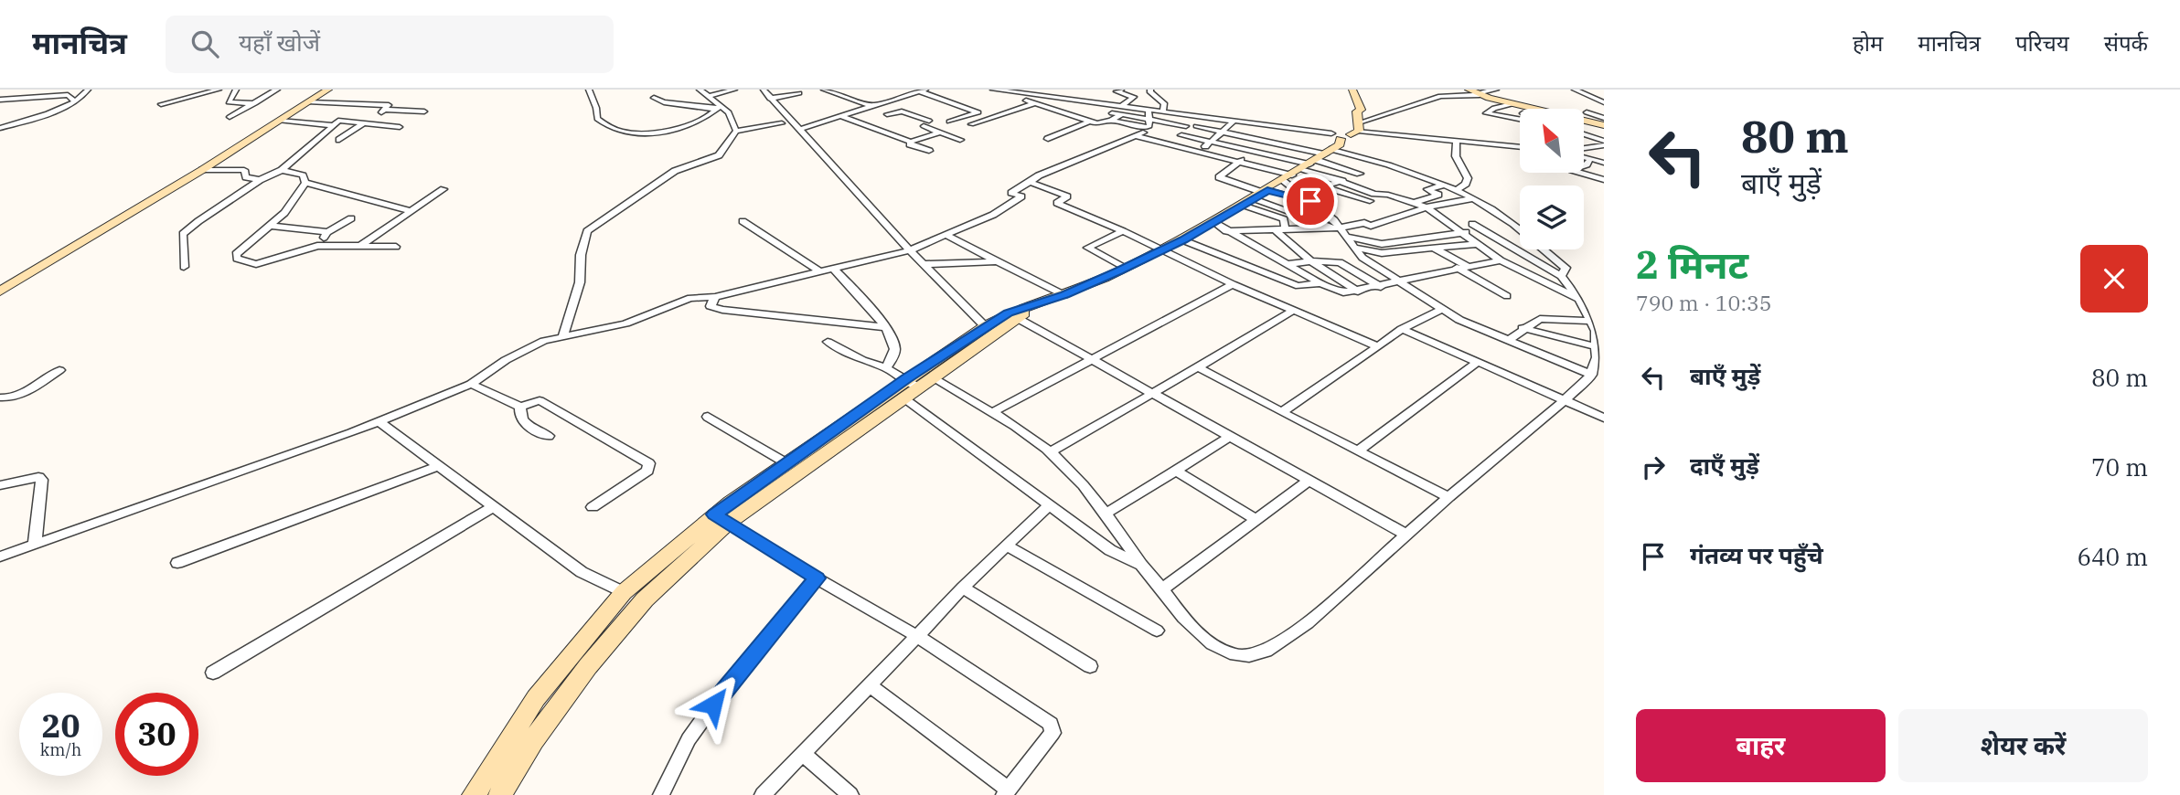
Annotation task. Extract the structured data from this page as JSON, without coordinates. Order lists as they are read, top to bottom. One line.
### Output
{"north":"top left","page":{"header":"मानचित्र","search":"यहाँ खोजें","nav":["होम","मानचित्र","परिचय","संपर्क"],"turn":["80 m","बाएँ मुड़ें"],"heading":["2 मिनट","790 m · 10:35"],"list":[{"name":"बाएँ मुड़ें","value":"80 m"},{"name":"दाएँ मुड़ें","value":"70 m"},{"name":"गंतव्य पर पहुँचे","value":"640 m"}],"speed":"20 km/h","limit":"30","buttons":["बाहर","शेयर करें"]}}
